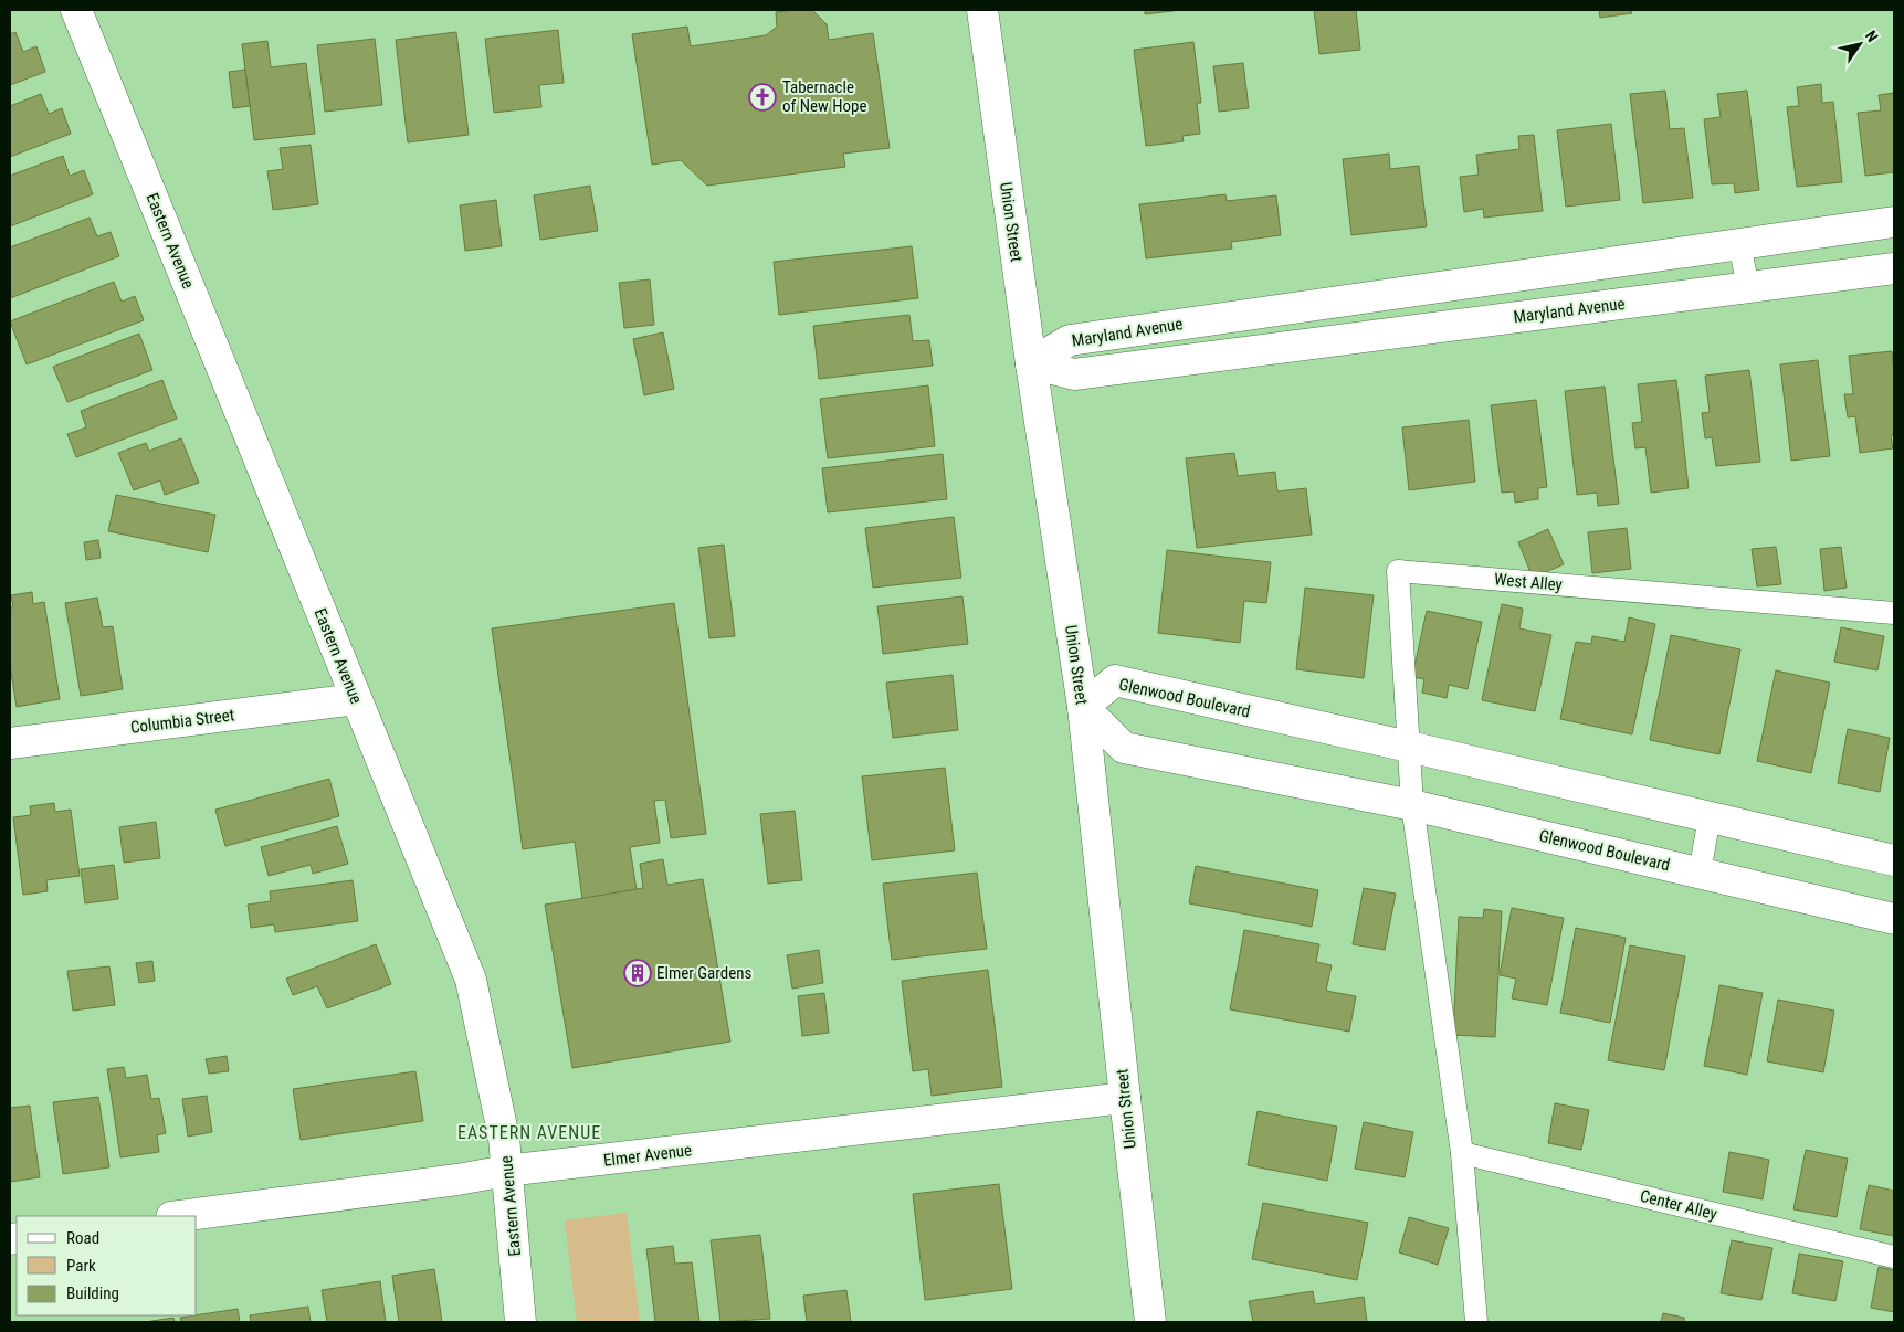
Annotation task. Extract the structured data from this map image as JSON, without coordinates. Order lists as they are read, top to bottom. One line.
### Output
{"streets":{"street":["Union Street","Eastern Avenue","Maryland Avenue","Glenwood Boulevard","Columbia Street","Elmer Avenue"],"lane":["West Alley","Center Alley"]},"crossings":[["Union Street","Maryland Avenue"],["Union Street","Glenwood Boulevard"],["Union Street","Elmer Avenue"],["Eastern Avenue","Columbia Street"],["Eastern Avenue","Elmer Avenue"],["West Alley","Glenwood Boulevard"]],"districts":["EASTERN AVENUE"],"places":{"church":["Tabernacle of New Hope"],"building":["Elmer Gardens"]},"legend":["Road","Park","Building"],"north":"top right"}
